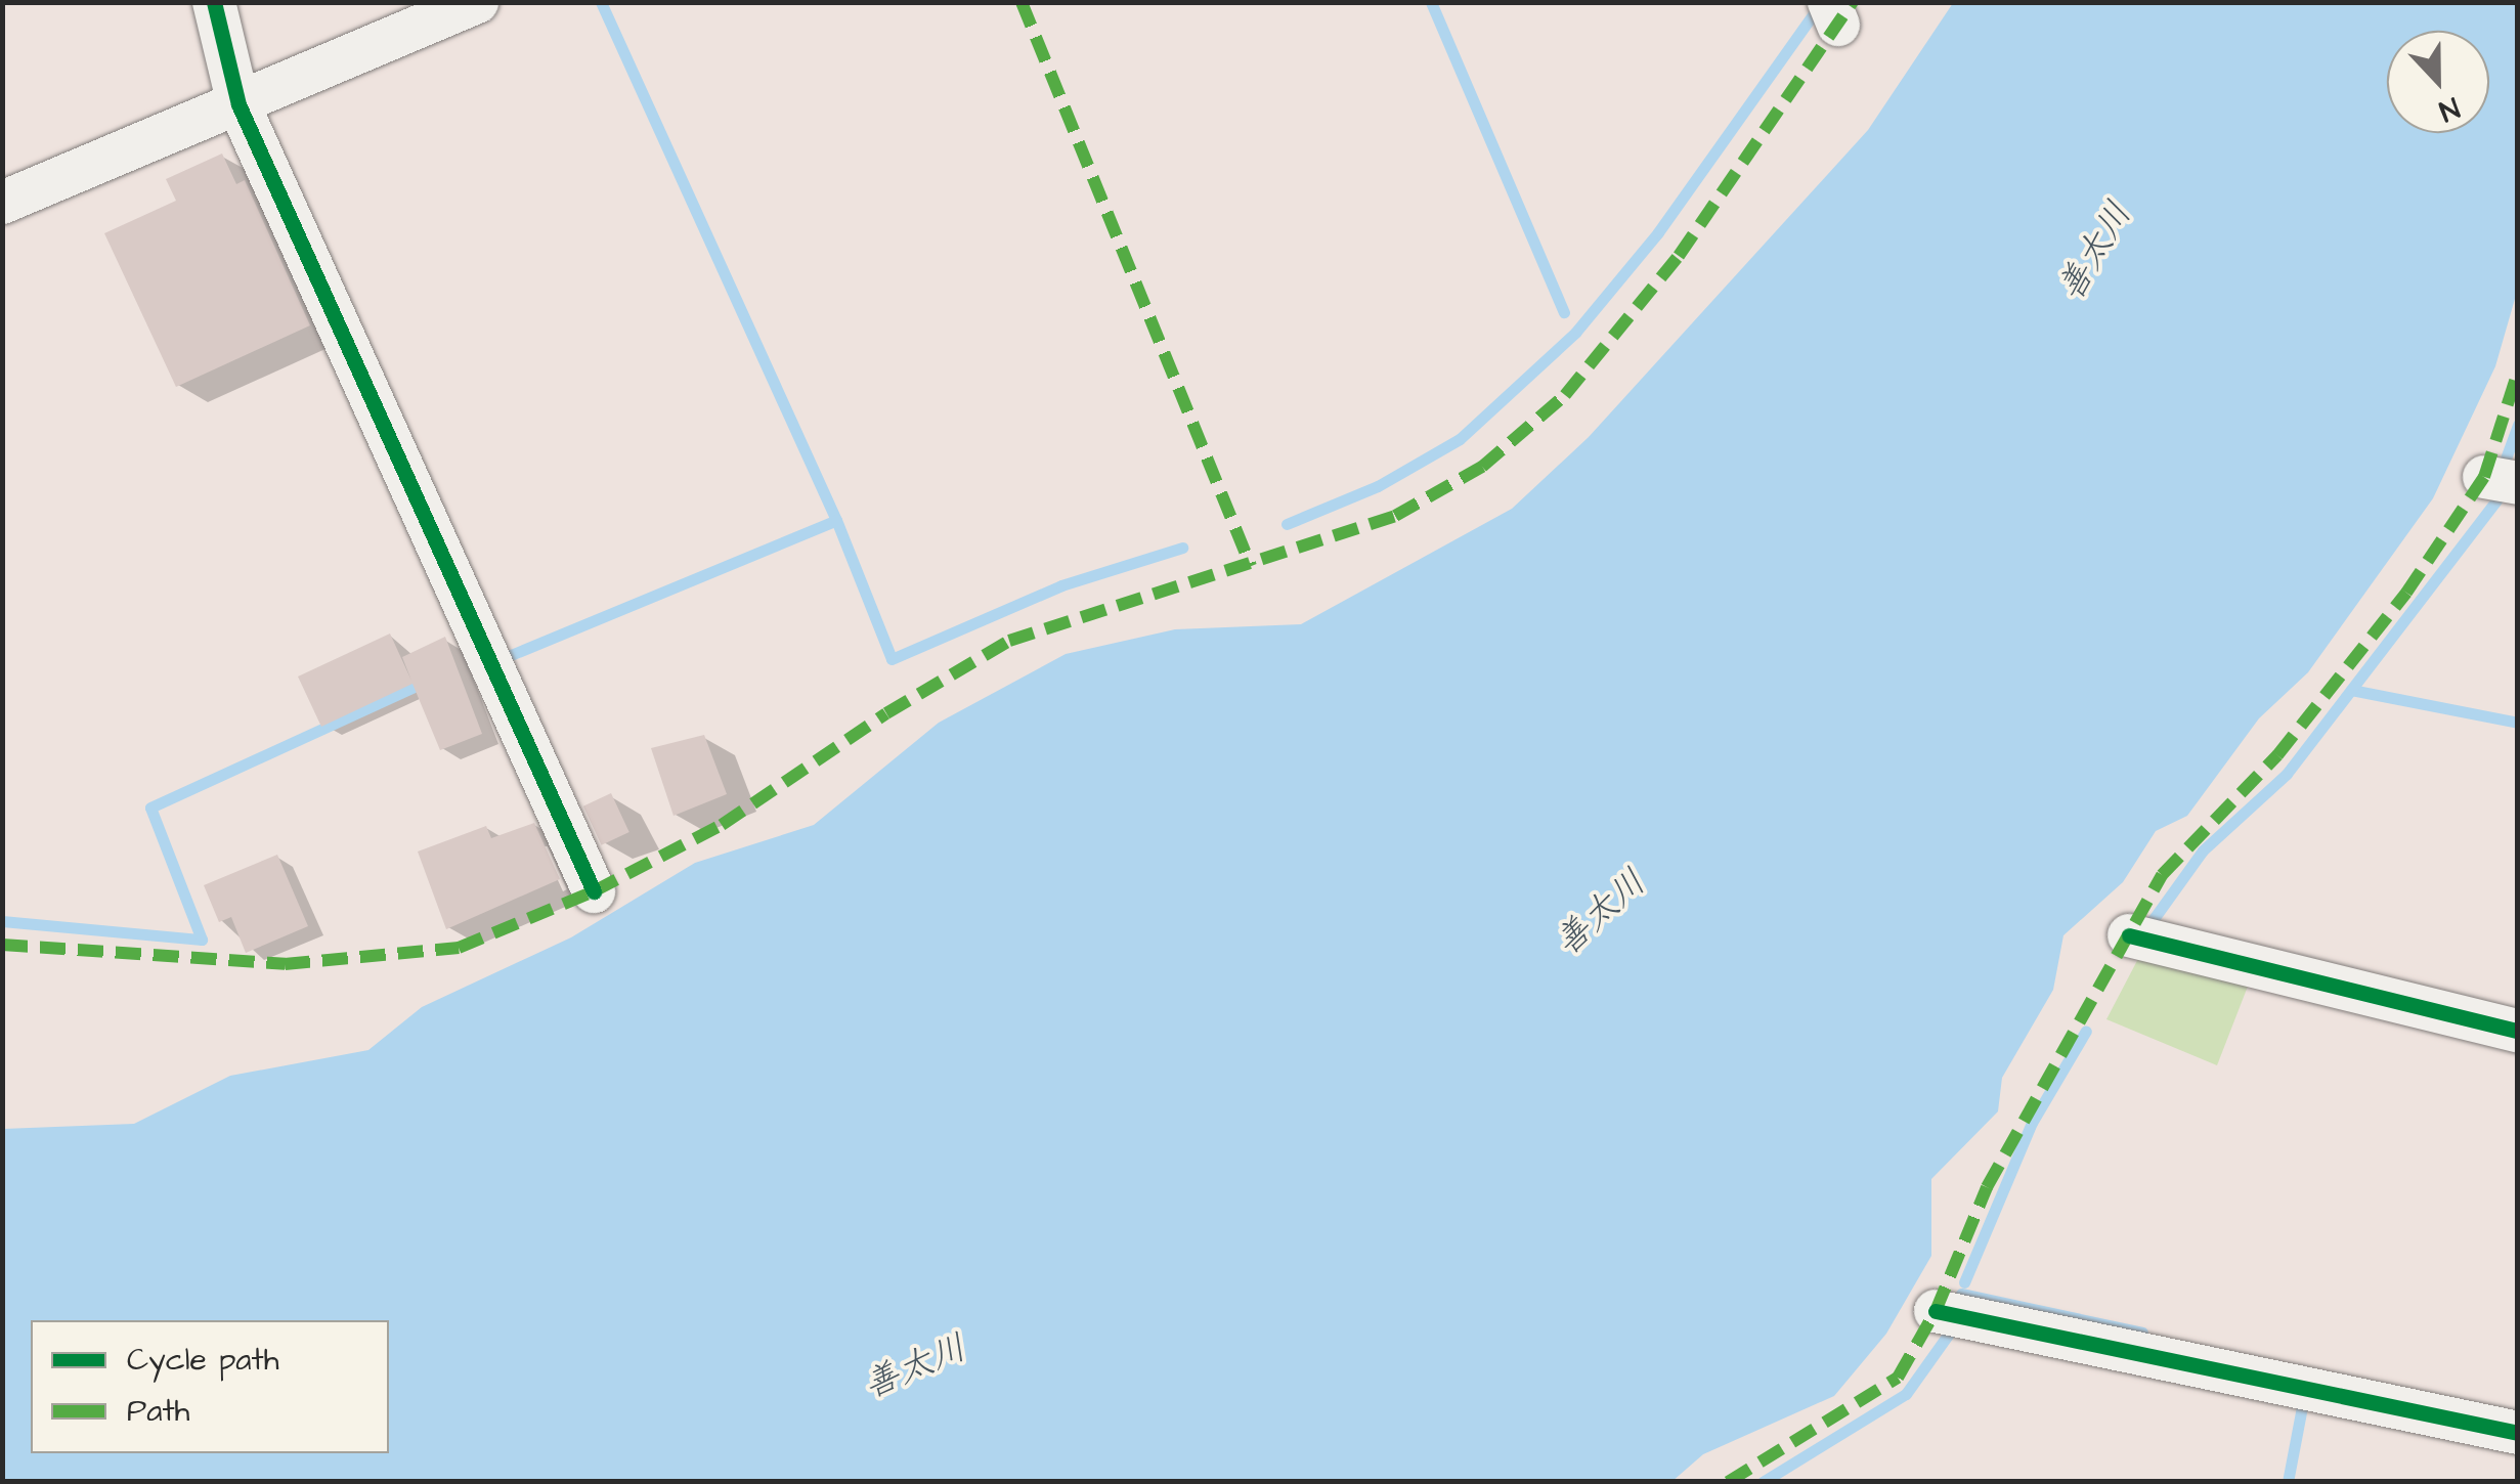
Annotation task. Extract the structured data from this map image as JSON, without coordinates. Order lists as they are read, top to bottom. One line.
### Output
{"water":["善太川"],"legend":["Cycle path","Path"],"north":"bottom"}
